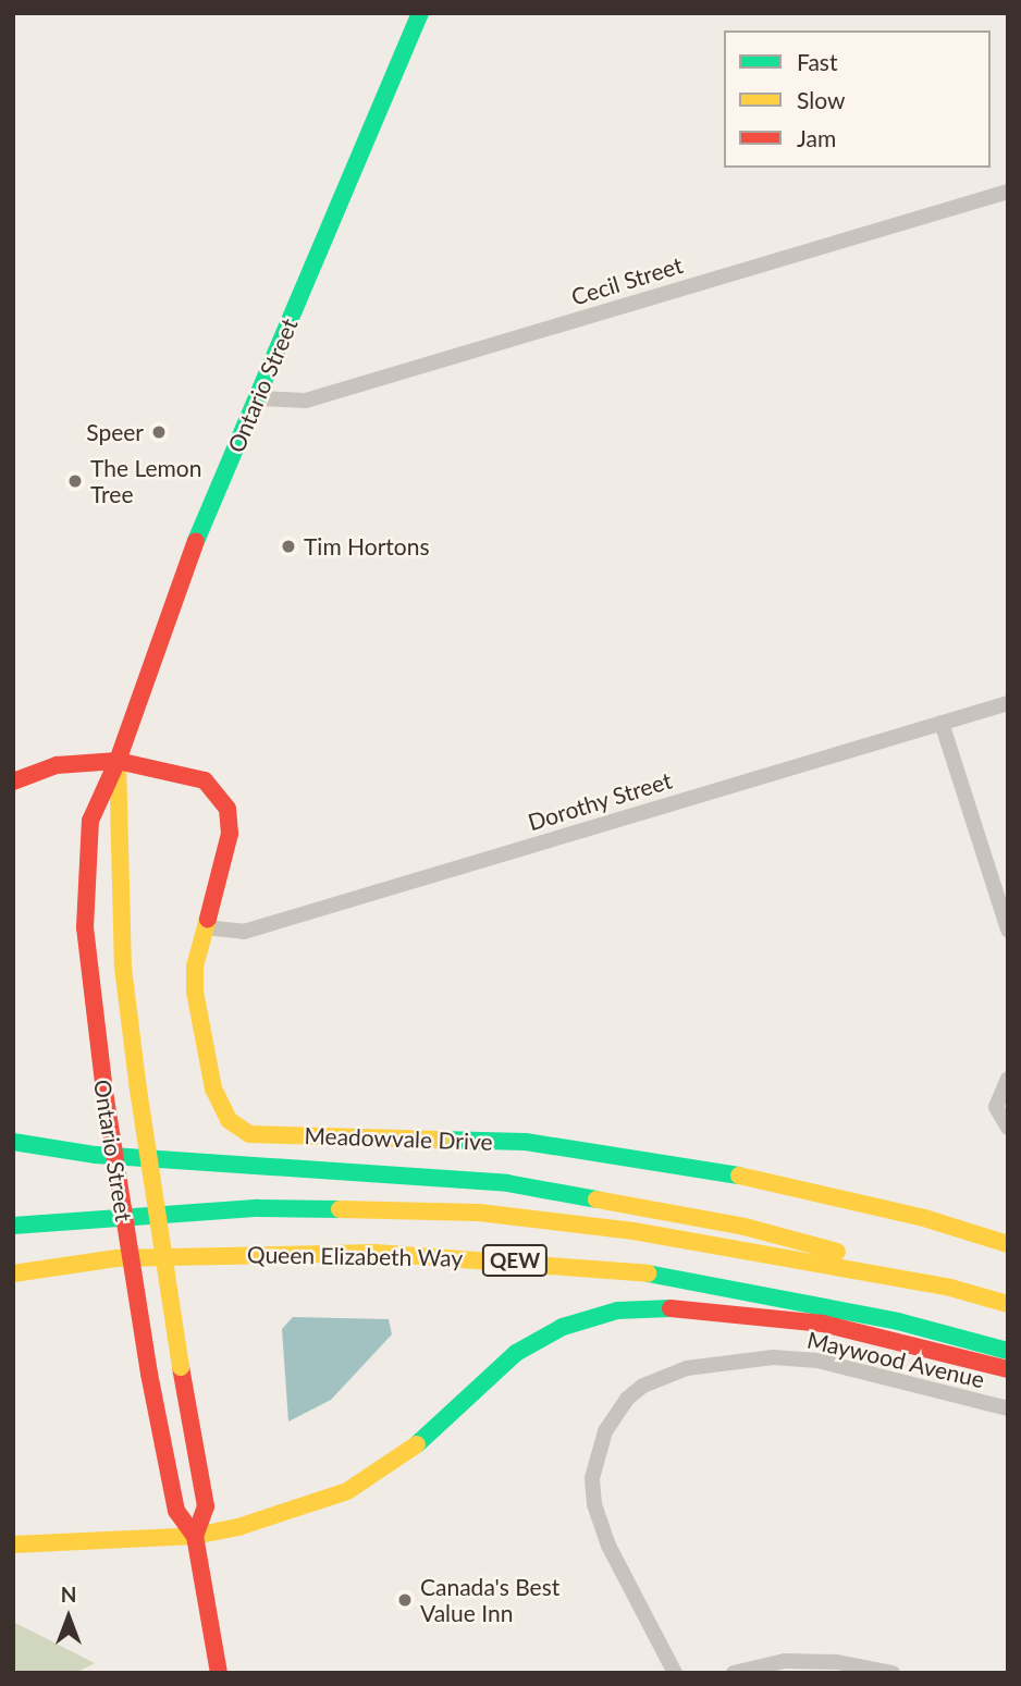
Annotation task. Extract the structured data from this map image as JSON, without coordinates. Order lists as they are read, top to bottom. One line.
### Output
{"streets":{"main road":["Ontario Street","Meadowvale Drive","Queen Elizabeth Way","QEW"],"street":["Cecil Street","Dorothy Street","Maywood Avenue"]},"crossings":[["Cecil Street","Ontario Street"],["Ontario Street","Meadowvale Drive"],["Dorothy Street","Meadowvale Drive"]],"places":["Speer","The Lemon Tree","Tim Hortons","Canada's Best Value Inn"],"legend":["Fast","Slow","Jam"],"north":"top"}
